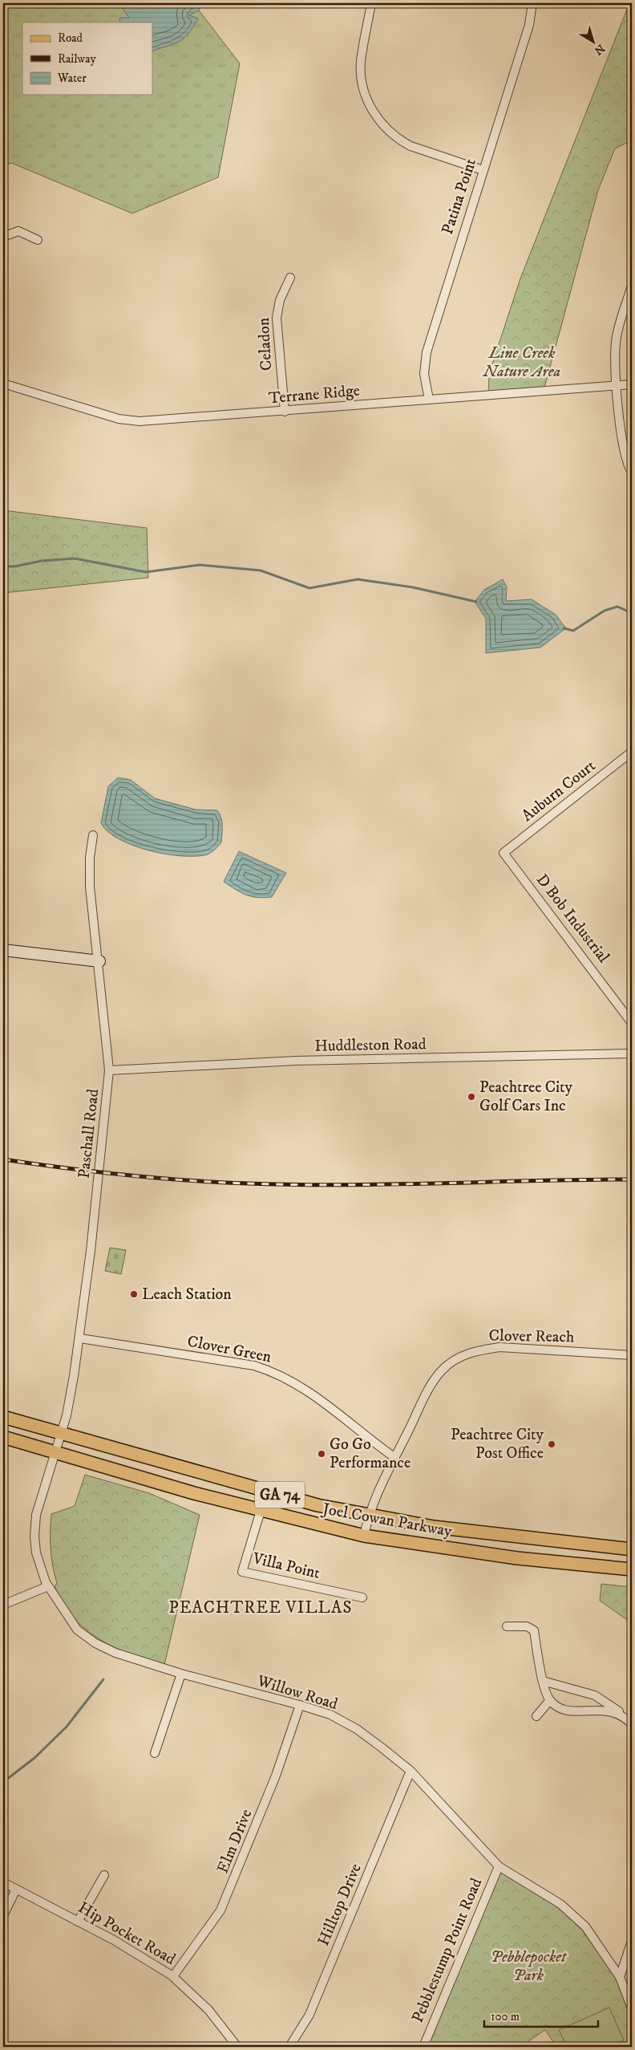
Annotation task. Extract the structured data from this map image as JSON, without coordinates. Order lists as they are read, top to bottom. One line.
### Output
{"streets":{"main road":["GA 74","Joel Cowan Parkway"],"street":["Patina Point","Celadon","Terrane Ridge","Auburn Court","D Bob Industrial","Huddleston Road","Paschall Road","Clover Reach","Clover Green","Villa Point","Willow Road","Elm Drive","Hilltop Drive","Hip Pocket Road","Pebblestump Point Road"]},"crossings":[["Patina Point","Terrane Ridge"],["Celadon","Terrane Ridge"],["Auburn Court","D Bob Industrial"],["Huddleston Road","Paschall Road"],["Paschall Road","Clover Green"],["Paschall Road","Joel Cowan Parkway"],["Paschall Road","Willow Road"],["Clover Reach","Clover Green"],["Clover Reach","Joel Cowan Parkway"],["Joel Cowan Parkway","Villa Point"],["Joel Cowan Parkway","Willow Road"],["Willow Road","Elm Drive"],["Willow Road","Hilltop Drive"],["Willow Road","Pebblestump Point Road"],["Elm Drive","Hip Pocket Road"]],"districts":["PEACHTREE VILLAS"],"parks":["Line Creek Nature Area","Pebblepocket Park"],"places":["Peachtree City Golf Cars Inc","Leach Station","Peachtree City Post Office","Go Go Performance"],"legend":["Road","Railway","Water"],"scale_bar":"100 m","north":"bottom right"}
